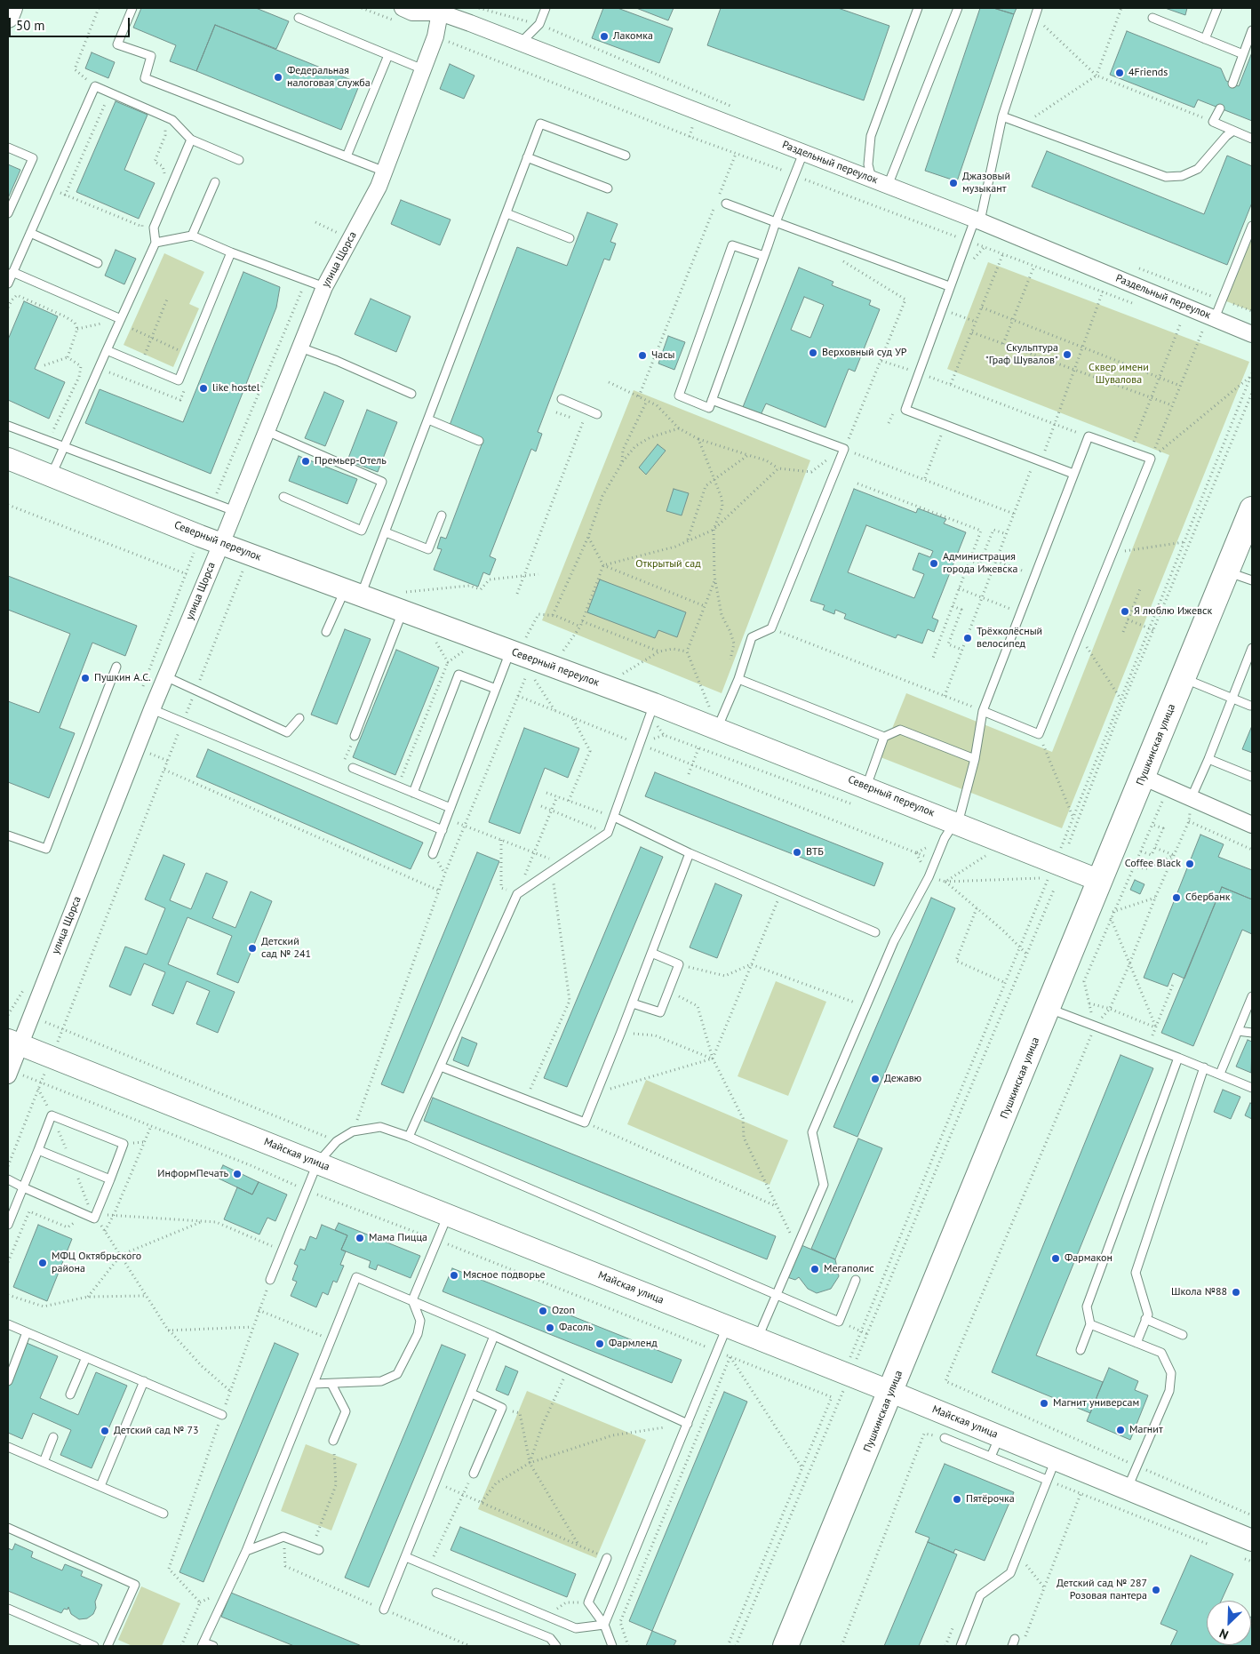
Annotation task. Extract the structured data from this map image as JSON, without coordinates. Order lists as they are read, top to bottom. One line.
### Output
{"streets":{"main road":["Пушкинская улица"],"street":["Раздельный переулок","улица Щорса","Северный переулок","Майская улица"]},"crossings":[["Раздельный переулок","улица Щорса"],["улица Щорса","Северный переулок"],["улица Щорса","Майская улица"],["Северный переулок","Пушкинская улица"],["Пушкинская улица","Майская улица"]],"parks":["Сквер имени Шувалова","Открытый сад"],"places":["Лакомка","4Friends","Федеральная налоговая служба","Джазовый музыкант","Верховный суд УР","Скульптура \"Граф Шувалов\"","Часы","like hostel","Премьер-Отель","Администрация города Ижевска","Я люблю Ижевск","Трёхколёсный велосипед","Пушкин А.С.","ВТБ","Coffee Black","Сбербанк","Детский сад № 241","Дежавю","ИнформПечать","Мама Пицца","Фармакон","МФЦ Октябрьского района","Мегаполис","Мясное подворье","Школа №88","Ozon","Фасоль","Фармленд","Магнит универсам","Магнит","Детский сад № 73","Пятёрочка","Детский сад № 287 Розовая пантера"],"scale_bar":"50 m","north":"bottom left"}
